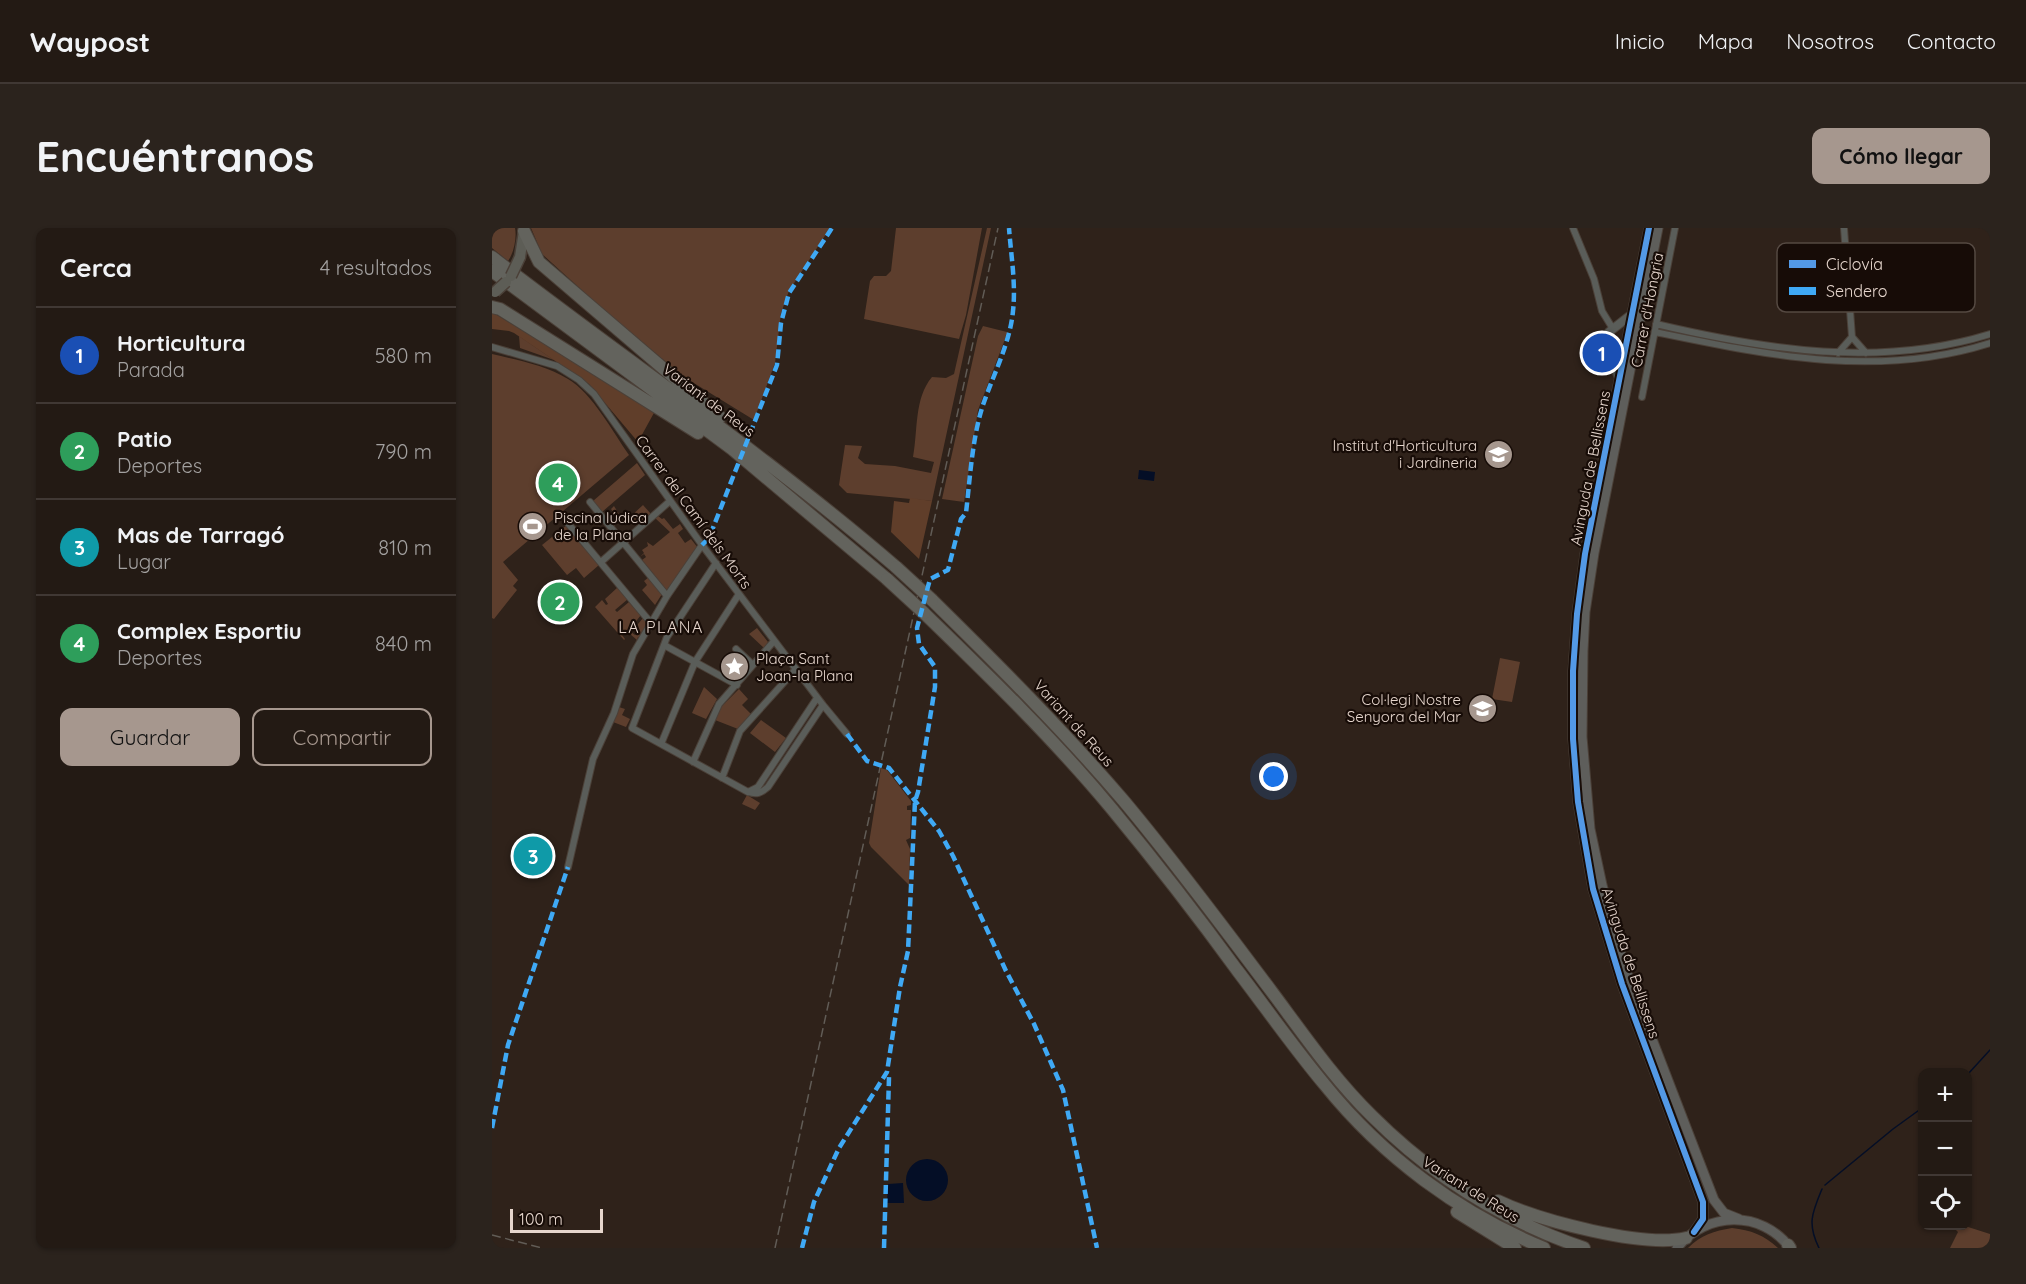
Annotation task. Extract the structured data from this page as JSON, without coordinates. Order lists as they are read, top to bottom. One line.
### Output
{"streets":{"highway":["Variant de Reus"],"main road":["Avinguda de Bellissens"],"street":["Carrer d'Hongria","Carrer del Camí dels Morts"]},"districts":["LA PLANA"],"places":{"school or university":["Institut d'Horticultura i Jardineria","Col·legi Nostre Senyora del Mar"],"sports":["Piscina lúdica de la Plana"],"place":["Plaça Sant Joan-la Plana"]},"legend":["Ciclovía","Sendero"],"scale_bar":"100 m","page":{"header":"Waypost","nav":["Inicio","Mapa","Nosotros","Contacto"],"buttons":["Cómo llegar",["Guardar","Compartir"]],"title":"Encuéntranos","heading":["Cerca","4 resultados"],"list":[{"mark":"1","name":"Horticultura","note":"Parada","value":"580 m"},{"mark":"2","name":"Patio","note":"Deportes","value":"790 m"},{"mark":"3","name":"Mas de Tarragó","note":"Lugar","value":"810 m"},{"mark":"4","name":"Complex Esportiu","note":"Deportes","value":"840 m"}],"pins":["1","4","2","3"],"map_buttons":["+","−"],"scale":"100 m"}}
